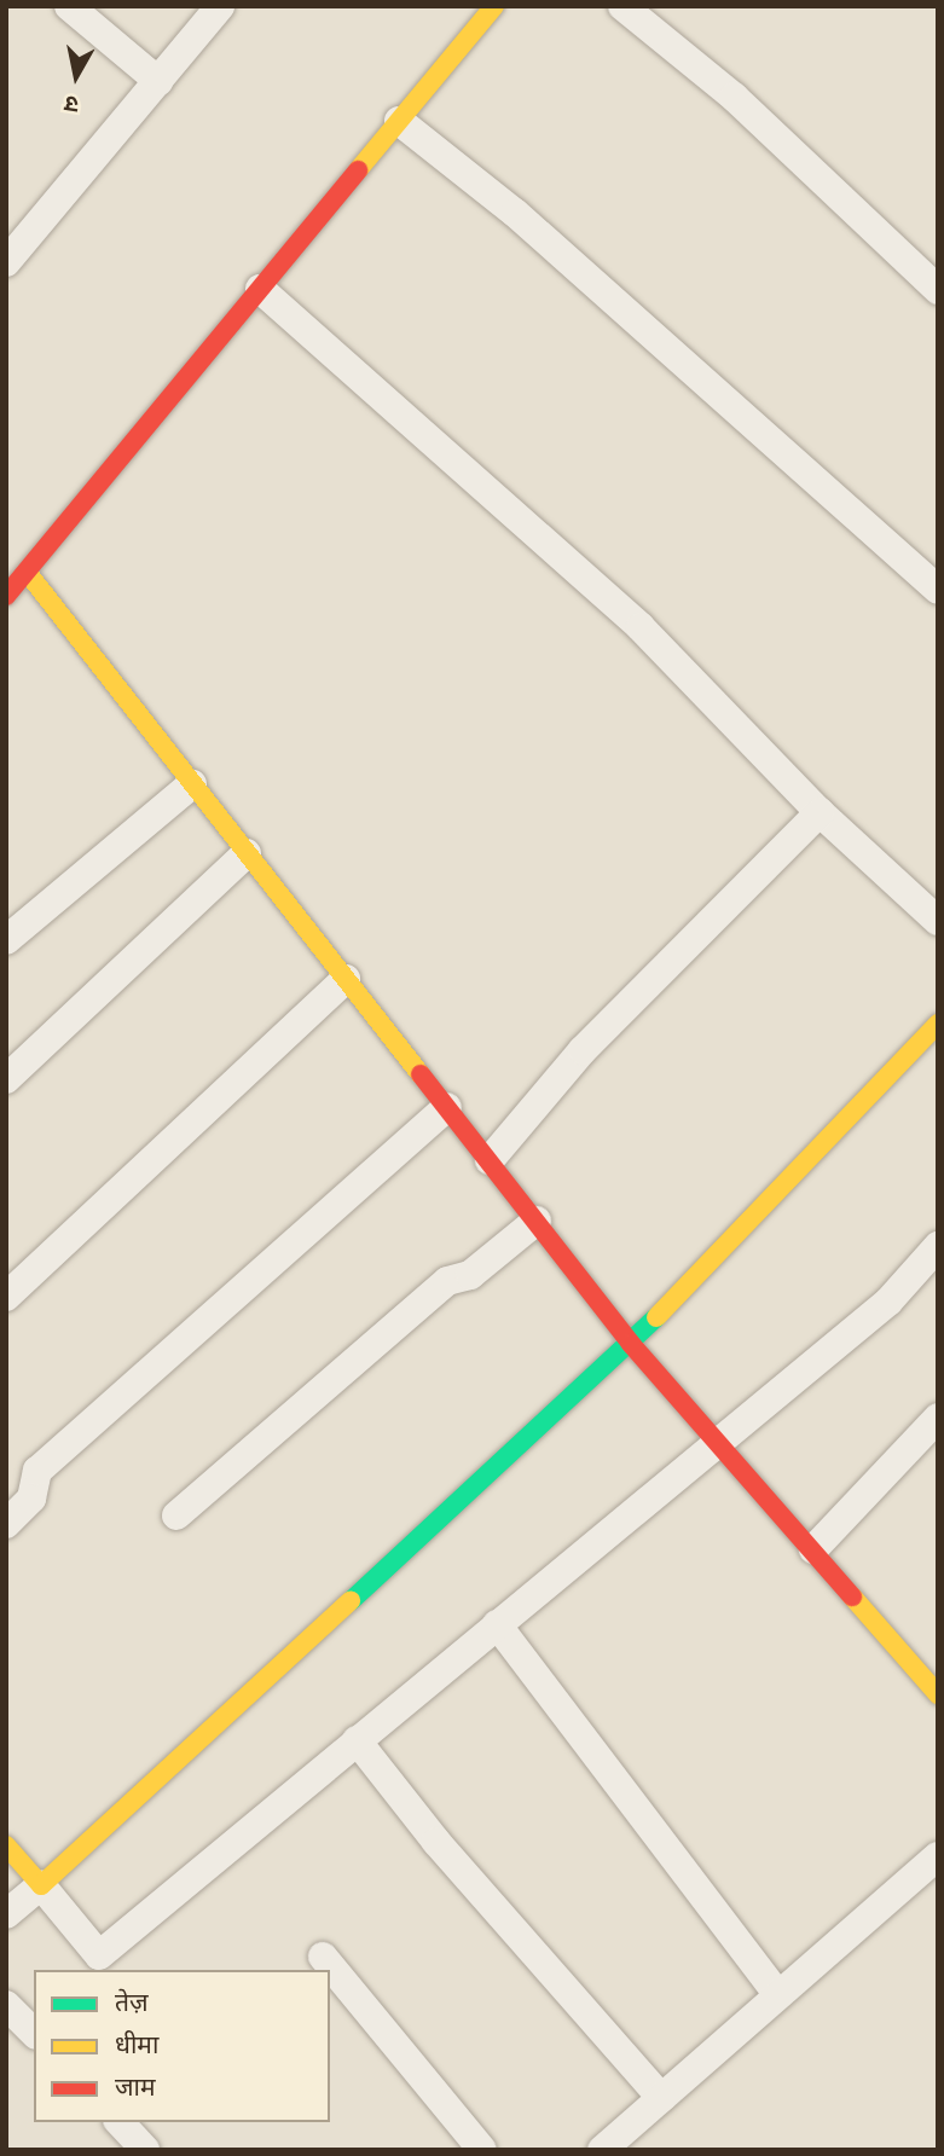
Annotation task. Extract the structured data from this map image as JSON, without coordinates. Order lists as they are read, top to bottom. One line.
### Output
{"legend":["तेज़","धीमा","जाम"],"north":"bottom"}
